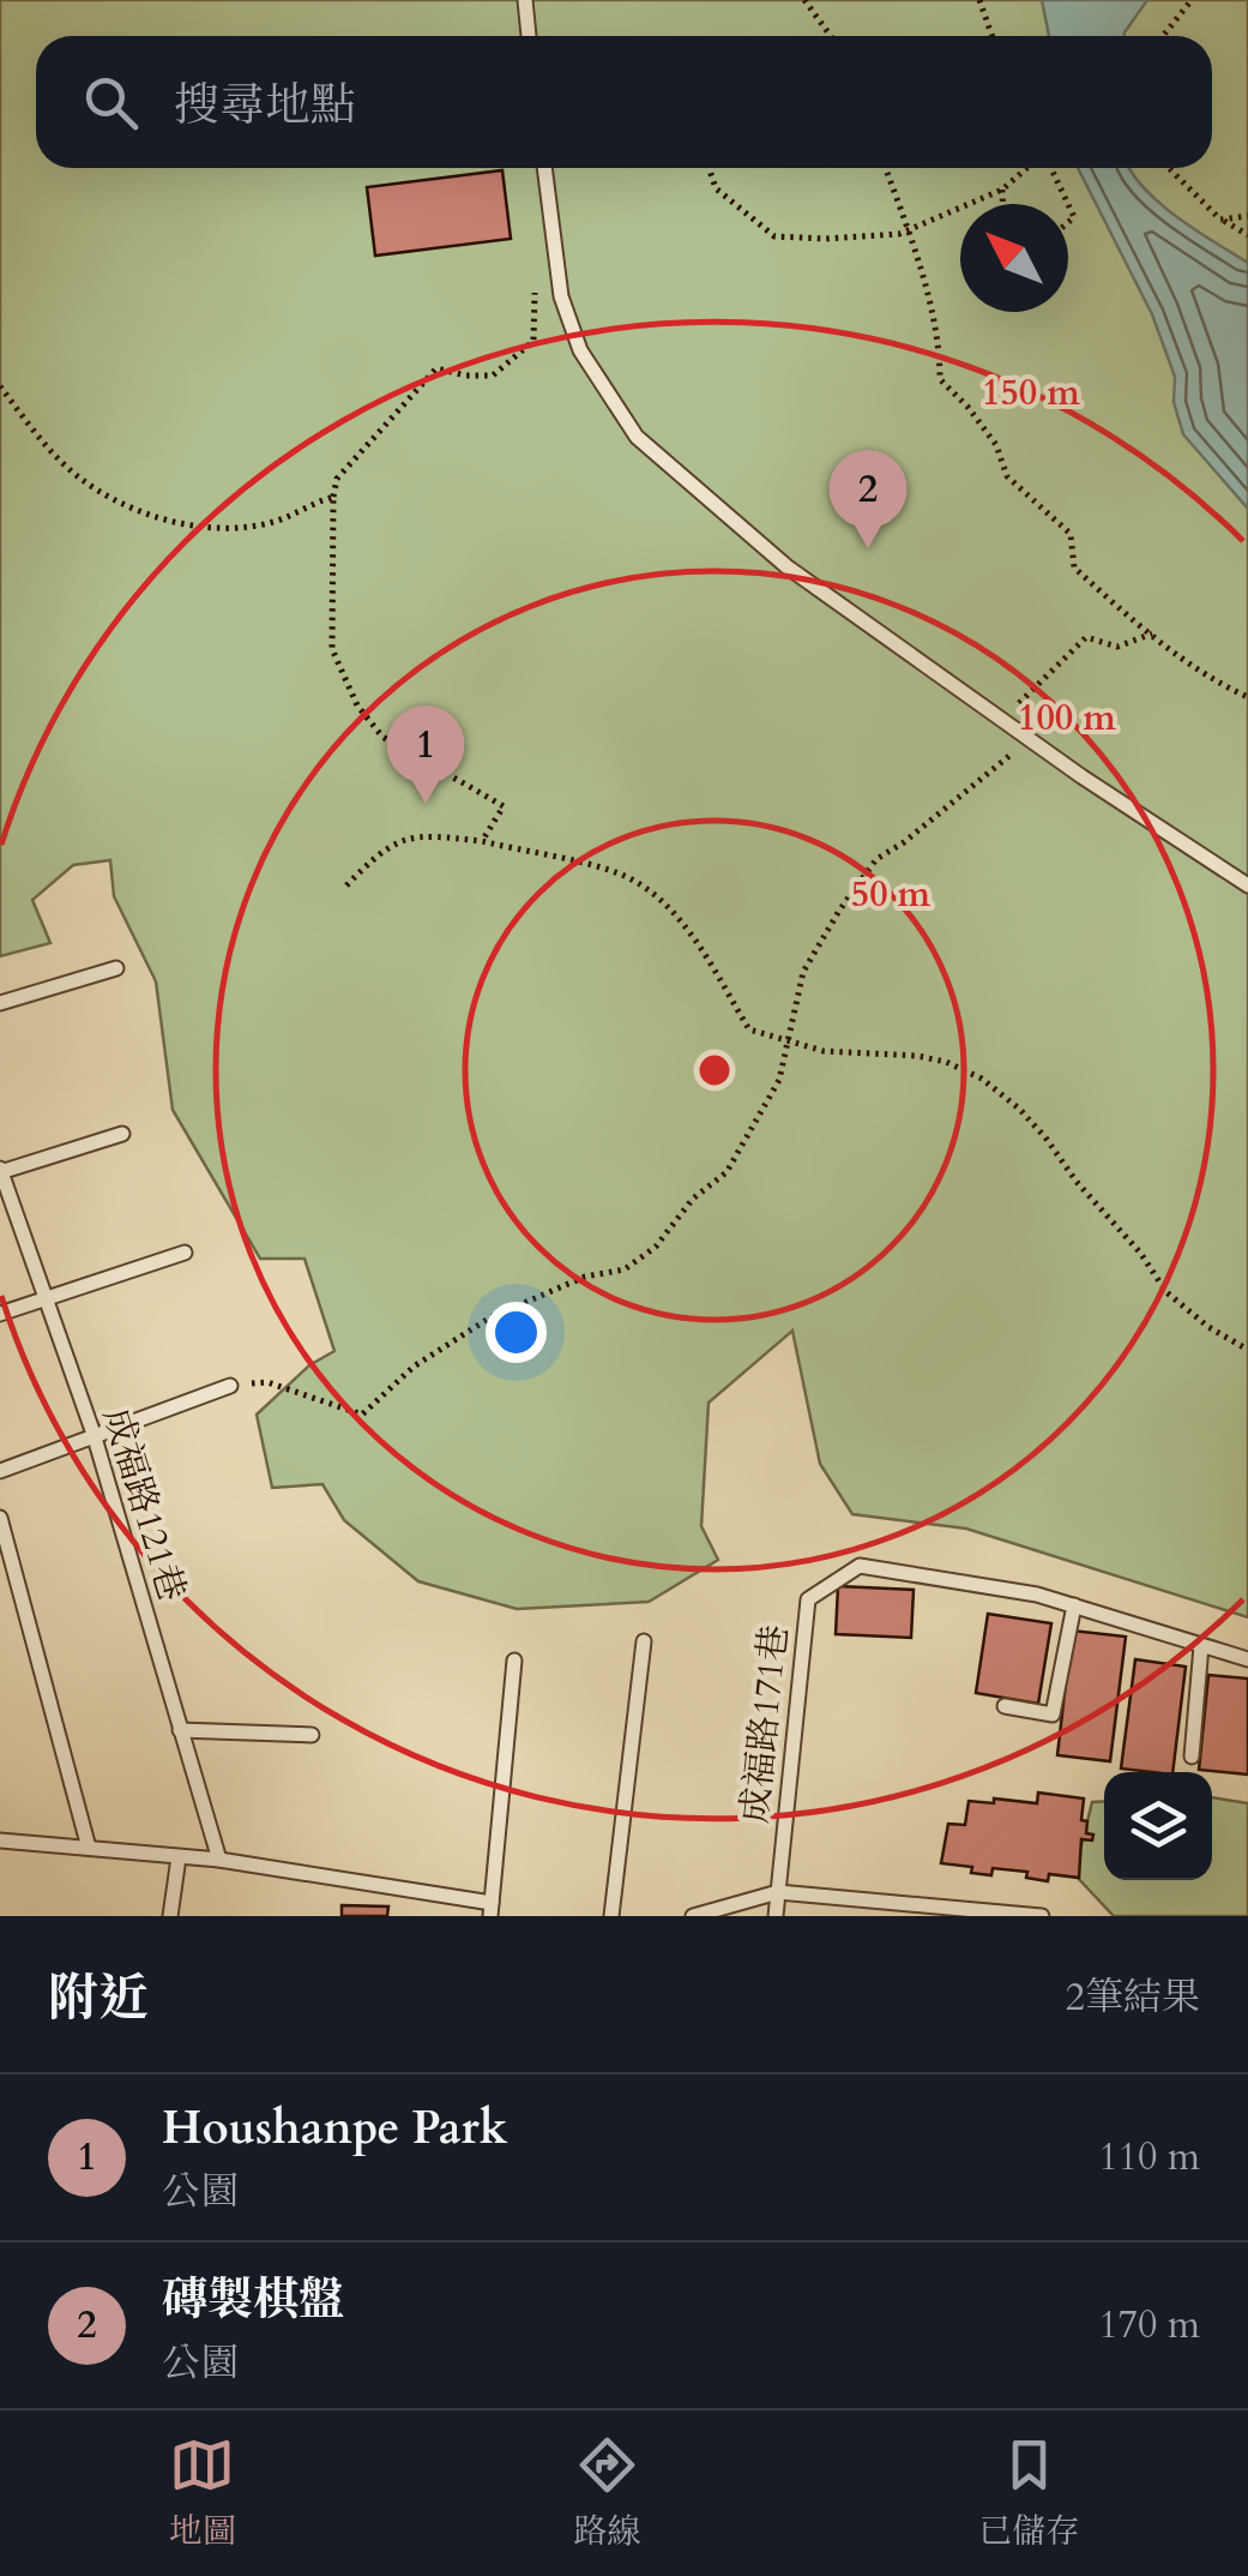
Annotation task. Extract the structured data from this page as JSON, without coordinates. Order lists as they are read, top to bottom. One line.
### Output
{"streets":{"lane":["成福路121巷","成福路171巷"]},"north":"top left","page":{"search":"搜尋地點","pins":["2","1"],"heading":["附近","2筆結果"],"list":[{"mark":"1","name":"Houshanpe Park","note":"公園","value":"110 m"},{"mark":"2","name":"磚製棋盤","note":"公園","value":"170 m"}],"nav":["地圖","路線","已儲存"]},"rings":["150 m","100 m","50 m"]}
